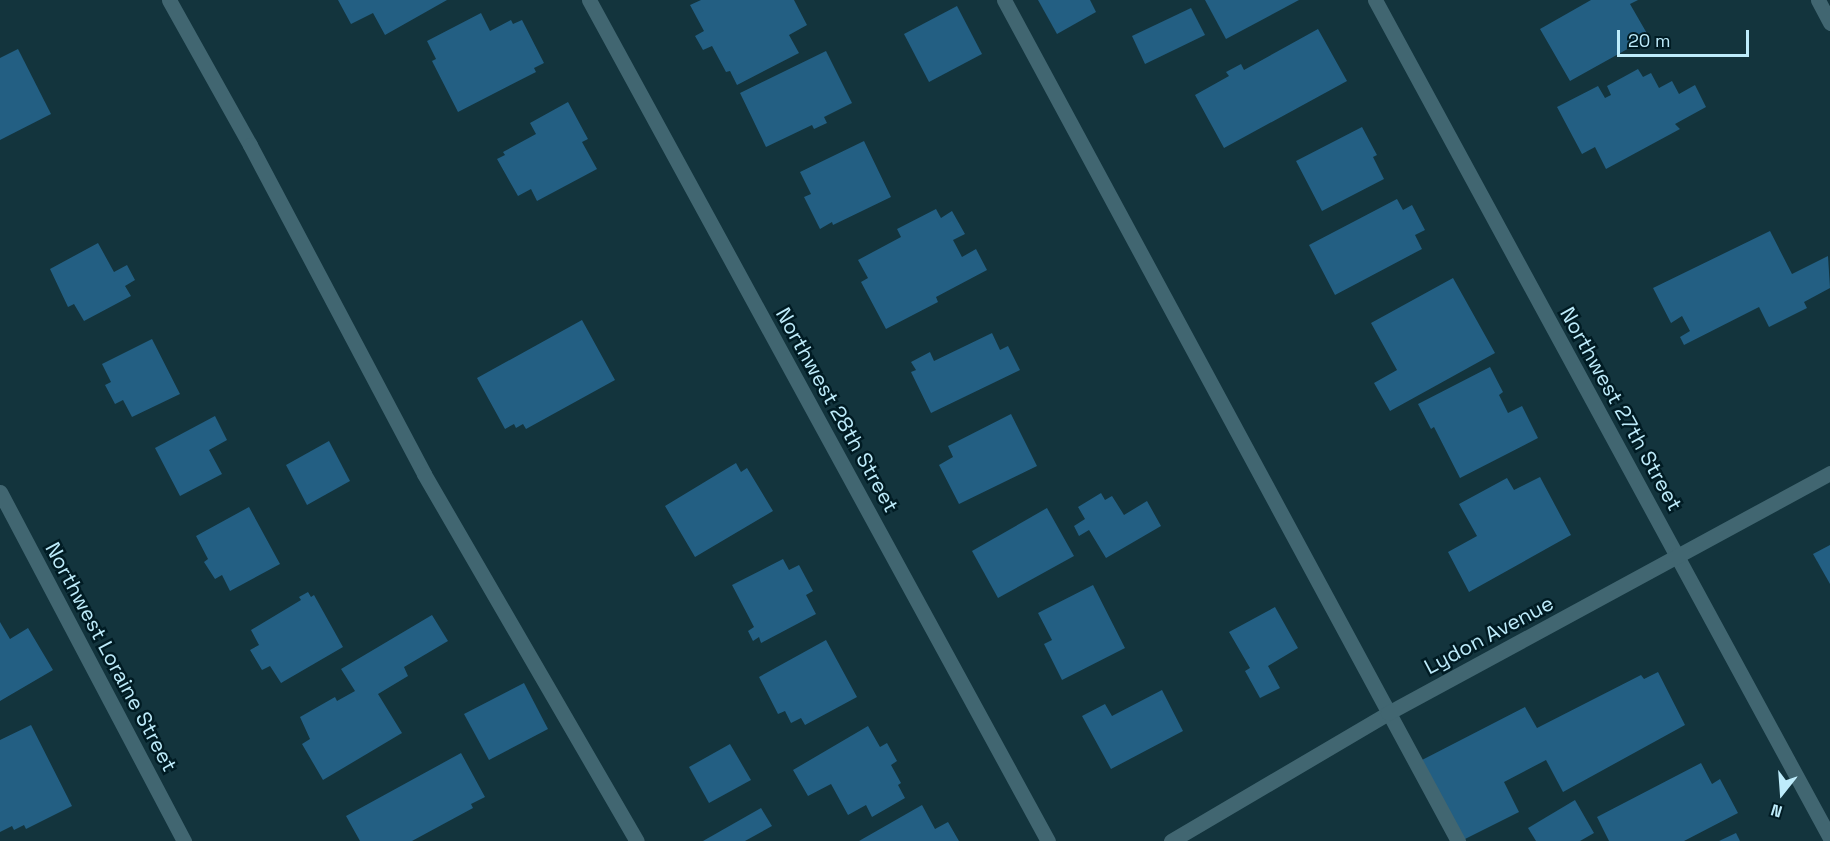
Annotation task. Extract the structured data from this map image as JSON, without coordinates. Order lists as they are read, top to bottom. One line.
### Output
{"streets":{"street":["Northwest 27th Street","Northwest 28th Street","Lydon Avenue","Northwest Loraine Street"]},"crossings":[["Northwest 27th Street","Lydon Avenue"]],"scale_bar":"20 m","north":"bottom"}
